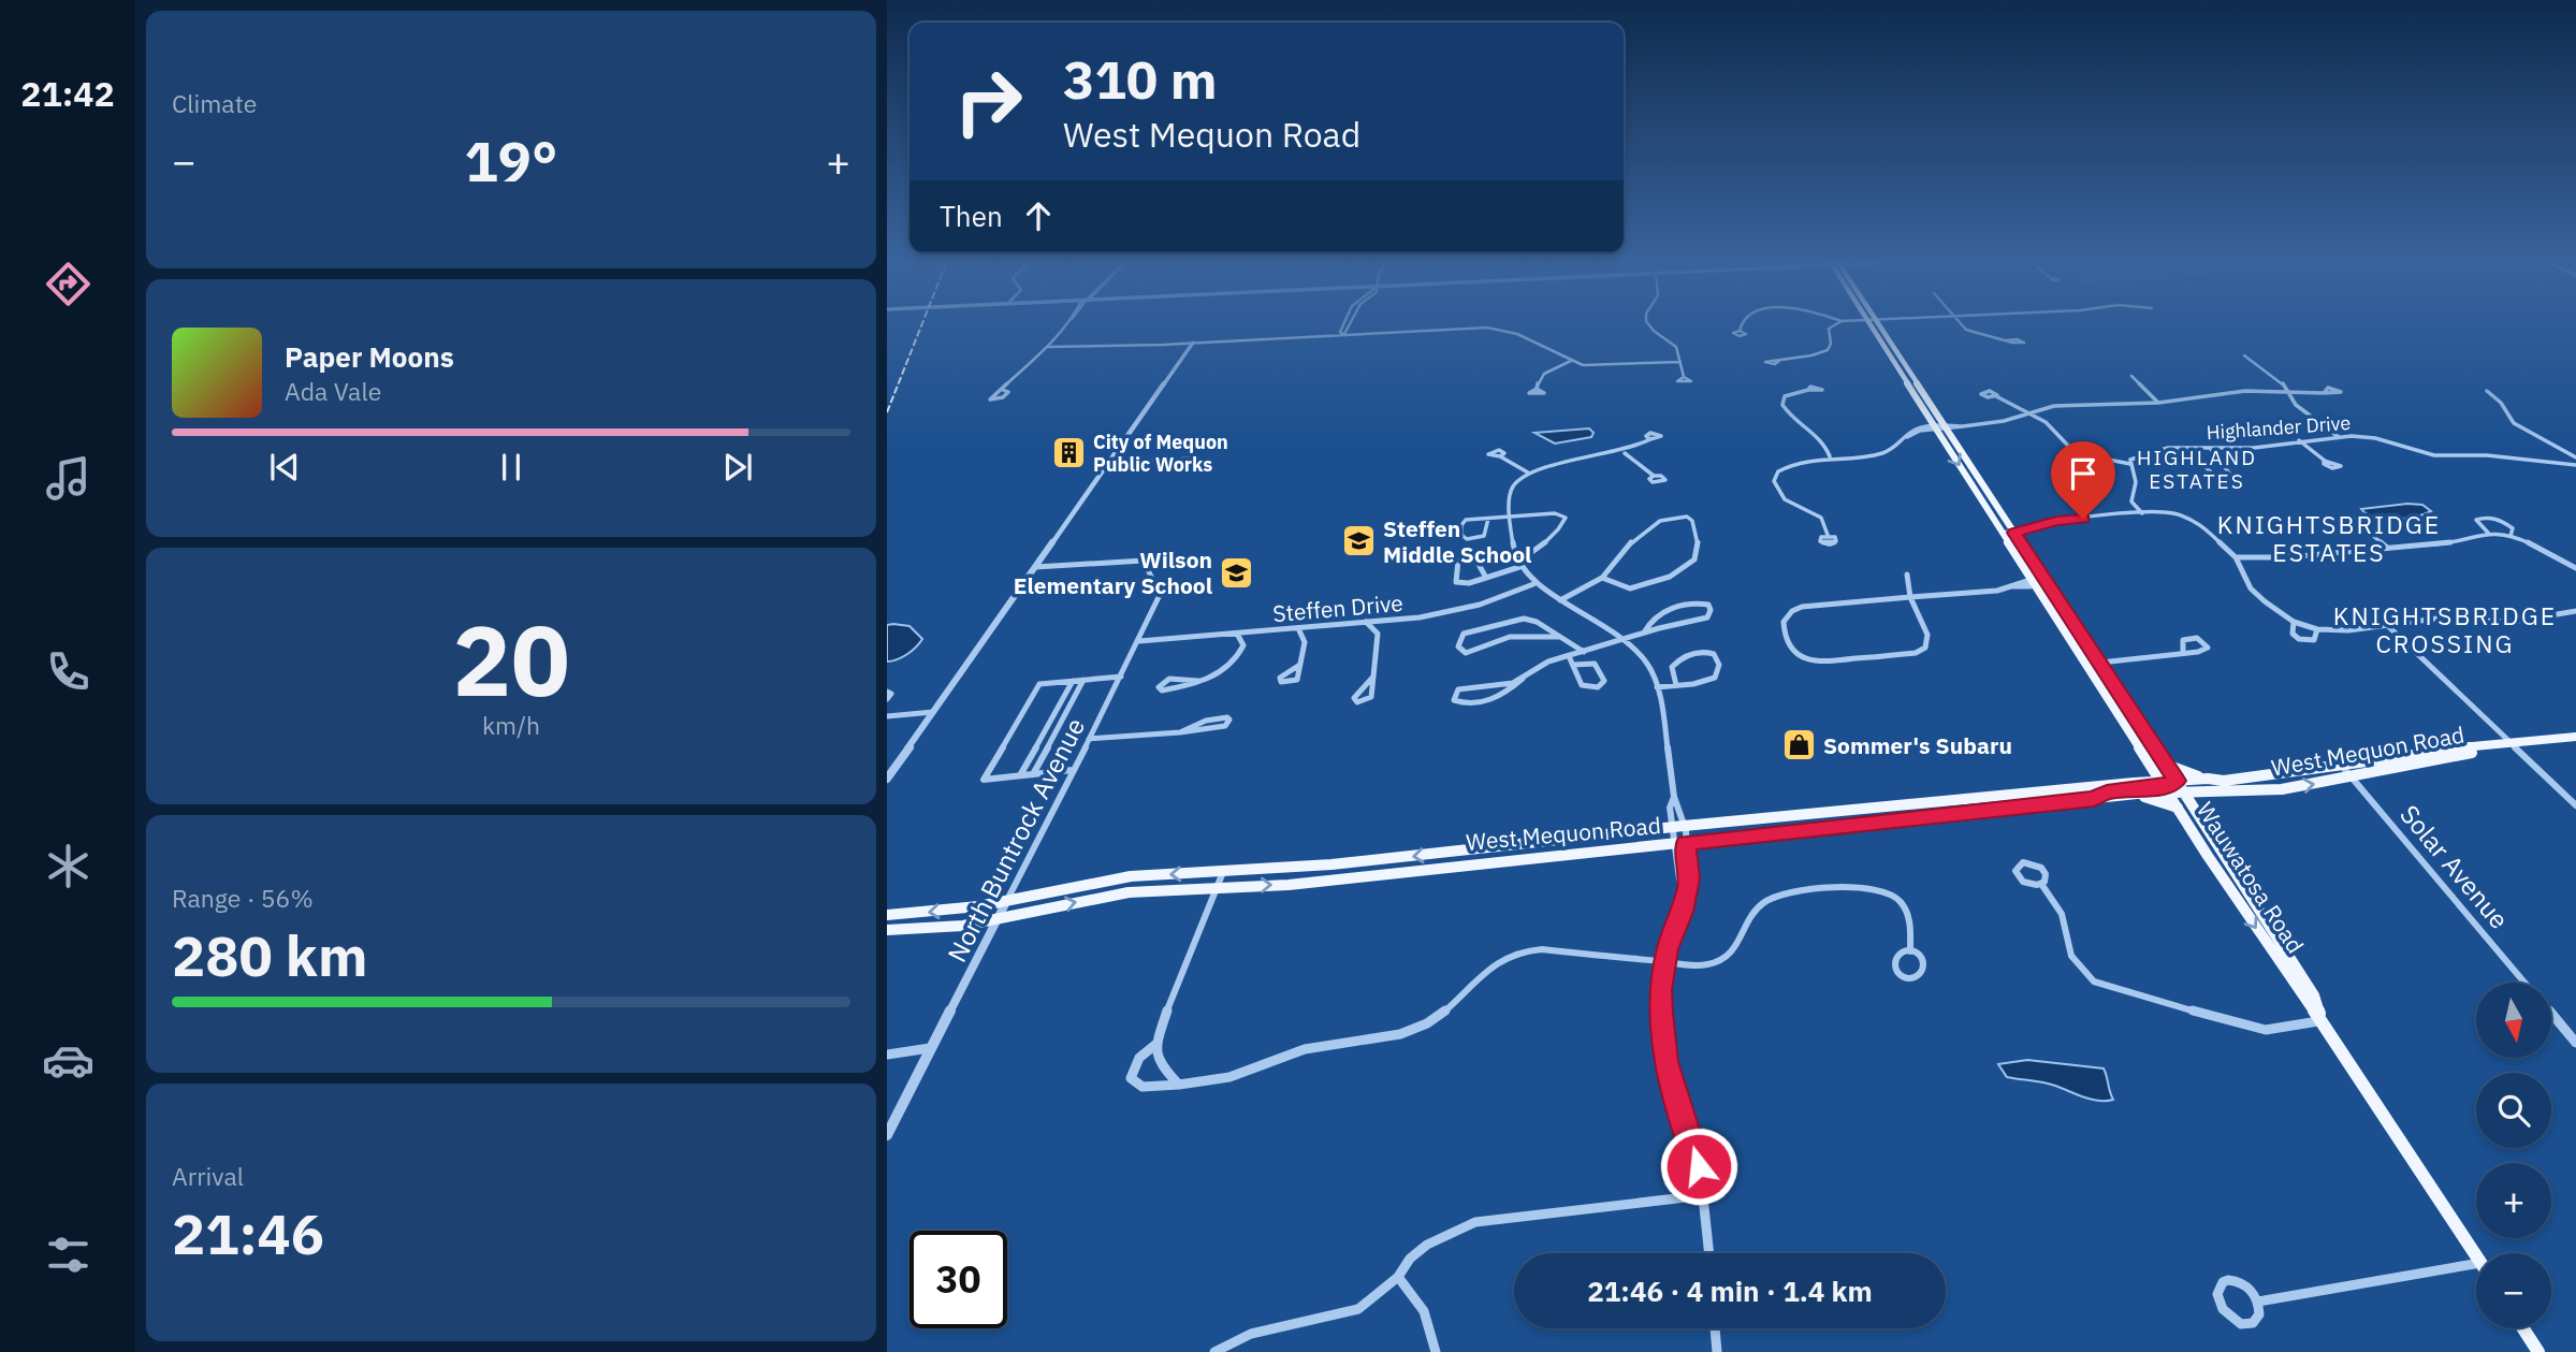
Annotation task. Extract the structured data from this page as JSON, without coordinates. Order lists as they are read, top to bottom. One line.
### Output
{"streets":{"main road":["West Mequon Road","Wauwatosa Road"],"street":["Highlander Drive","Steffen Drive","North Buntrock Avenue","Solar Avenue"]},"crossings":[["Steffen Drive","North Buntrock Avenue"],["West Mequon Road","North Buntrock Avenue"],["West Mequon Road","Solar Avenue"],["West Mequon Road","Wauwatosa Road"]],"districts":["HIGHLAND ESTATES","KNIGHTSBRIDGE ESTATES","KNIGHTSBRIDGE CROSSING"],"places":{"building":["City of Mequon Public Works"],"school or university":["Steffen Middle School","Wilson Elementary School"],"shop":["Sommer's Subaru"]},"north":"bottom","page":{"tabs":"21:42","tile":["Climate",["20","km/h"],["Range · 56%","280 km"],["Arrival","21:46"]],"turn":["310 m","West Mequon Road"],"heat":["−","19°","+"],"then":"Then","song":["Paper Moons","Ada Vale"],"map_buttons":["+","−"],"limit":"30","trip":"21:46 · 4 min · 1.4 km"}}
